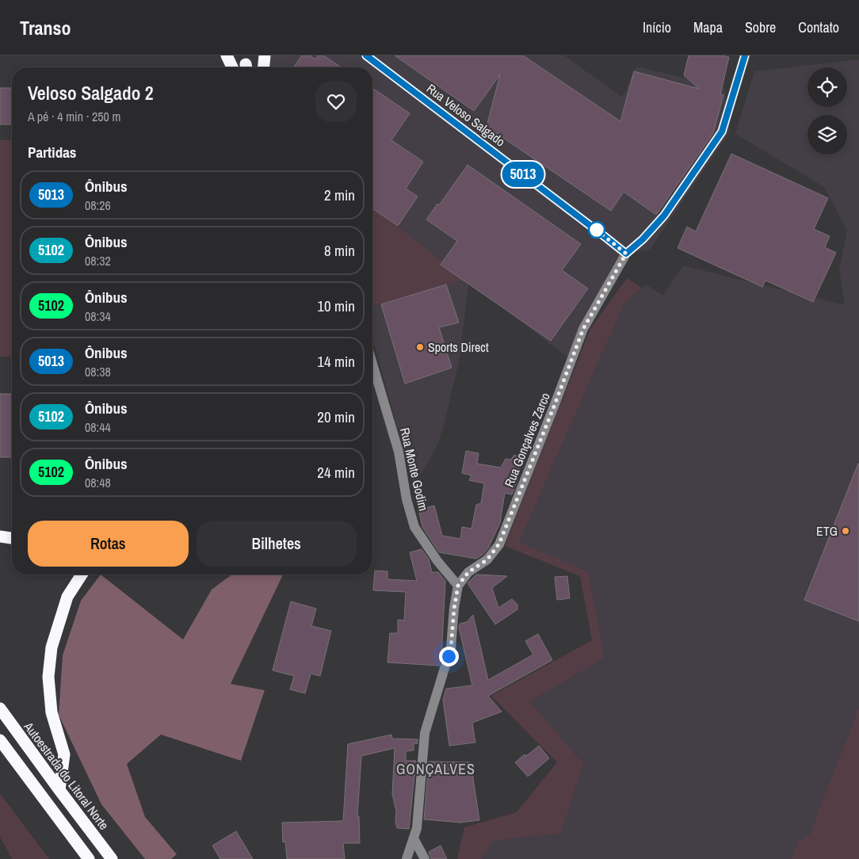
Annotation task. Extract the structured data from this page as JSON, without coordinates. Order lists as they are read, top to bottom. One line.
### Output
{"streets":{"highway":["Autoestrada do Litoral Norte"],"street":["Rua Veloso Salgado","Rua Gonçalves Zarco","Rua Monte Godim"]},"crossings":[["Rua Veloso Salgado","Rua Gonçalves Zarco"],["Rua Gonçalves Zarco","Rua Monte Godim"]],"districts":["GONÇALVES"],"places":["Sports Direct","ETG"],"lines":["bus line 5013"],"page":{"header":"Transo","nav":["Início","Mapa","Sobre","Contato"],"on_map":"5013","heading":[["Veloso Salgado 2","A pé · 4 min · 250 m"],"Partidas"],"list":[{"mark":"5013","name":"Ônibus","note":"08:26","value":"2 min"},{"mark":"5102","name":"Ônibus","note":"08:32","value":"8 min"},{"mark":"5102","name":"Ônibus","note":"08:34","value":"10 min"},{"mark":"5013","name":"Ônibus","note":"08:38","value":"14 min"},{"mark":"5102","name":"Ônibus","note":"08:44","value":"20 min"},{"mark":"5102","name":"Ônibus","note":"08:48","value":"24 min"}],"buttons":["Rotas","Bilhetes"]}}
